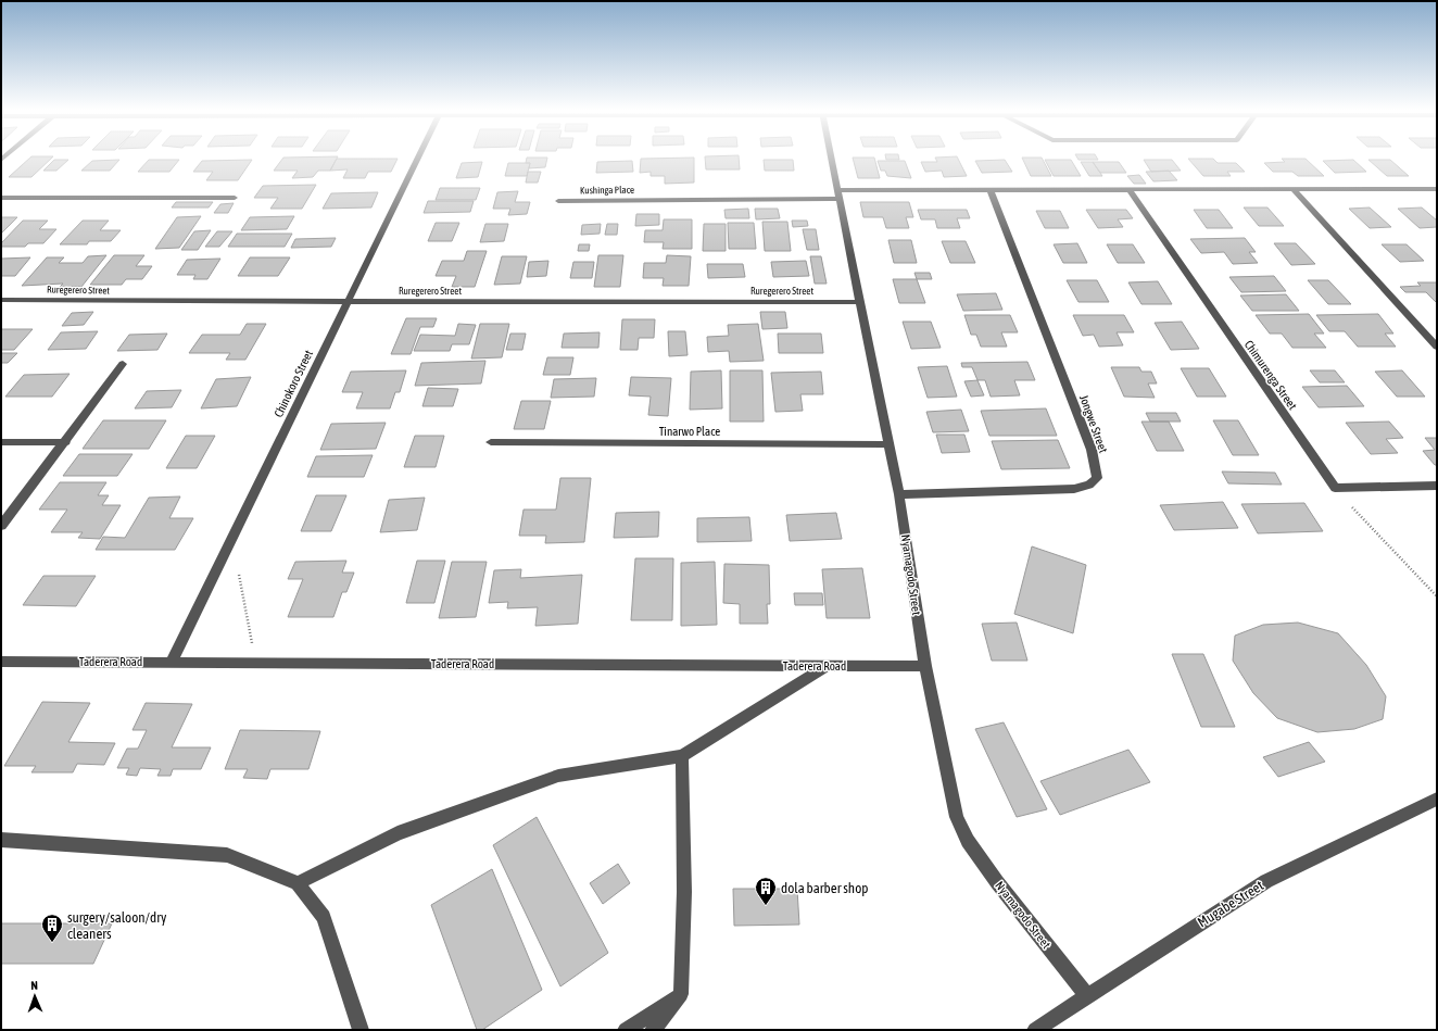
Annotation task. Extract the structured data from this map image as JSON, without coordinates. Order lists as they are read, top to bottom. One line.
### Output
{"streets":{"street":["Kushinga Place","Ruregerero Street","Chimurenga Street","Chinokoro Street","Jongwe Street","Tinarwo Place","Nyamagodo Street","Taderera Road","Mugabe Street"]},"crossings":[["Kushinga Place","Chimurenga Street"],["Kushinga Place","Jongwe Street"],["Kushinga Place","Nyamagodo Street"],["Ruregerero Street","Chinokoro Street"],["Ruregerero Street","Nyamagodo Street"],["Chinokoro Street","Taderera Road"],["Jongwe Street","Nyamagodo Street"],["Tinarwo Place","Nyamagodo Street"],["Nyamagodo Street","Taderera Road"],["Nyamagodo Street","Mugabe Street"]],"places":{"building":["dola barber shop","surgery/saloon/dry cleaners"]},"north":"top"}
